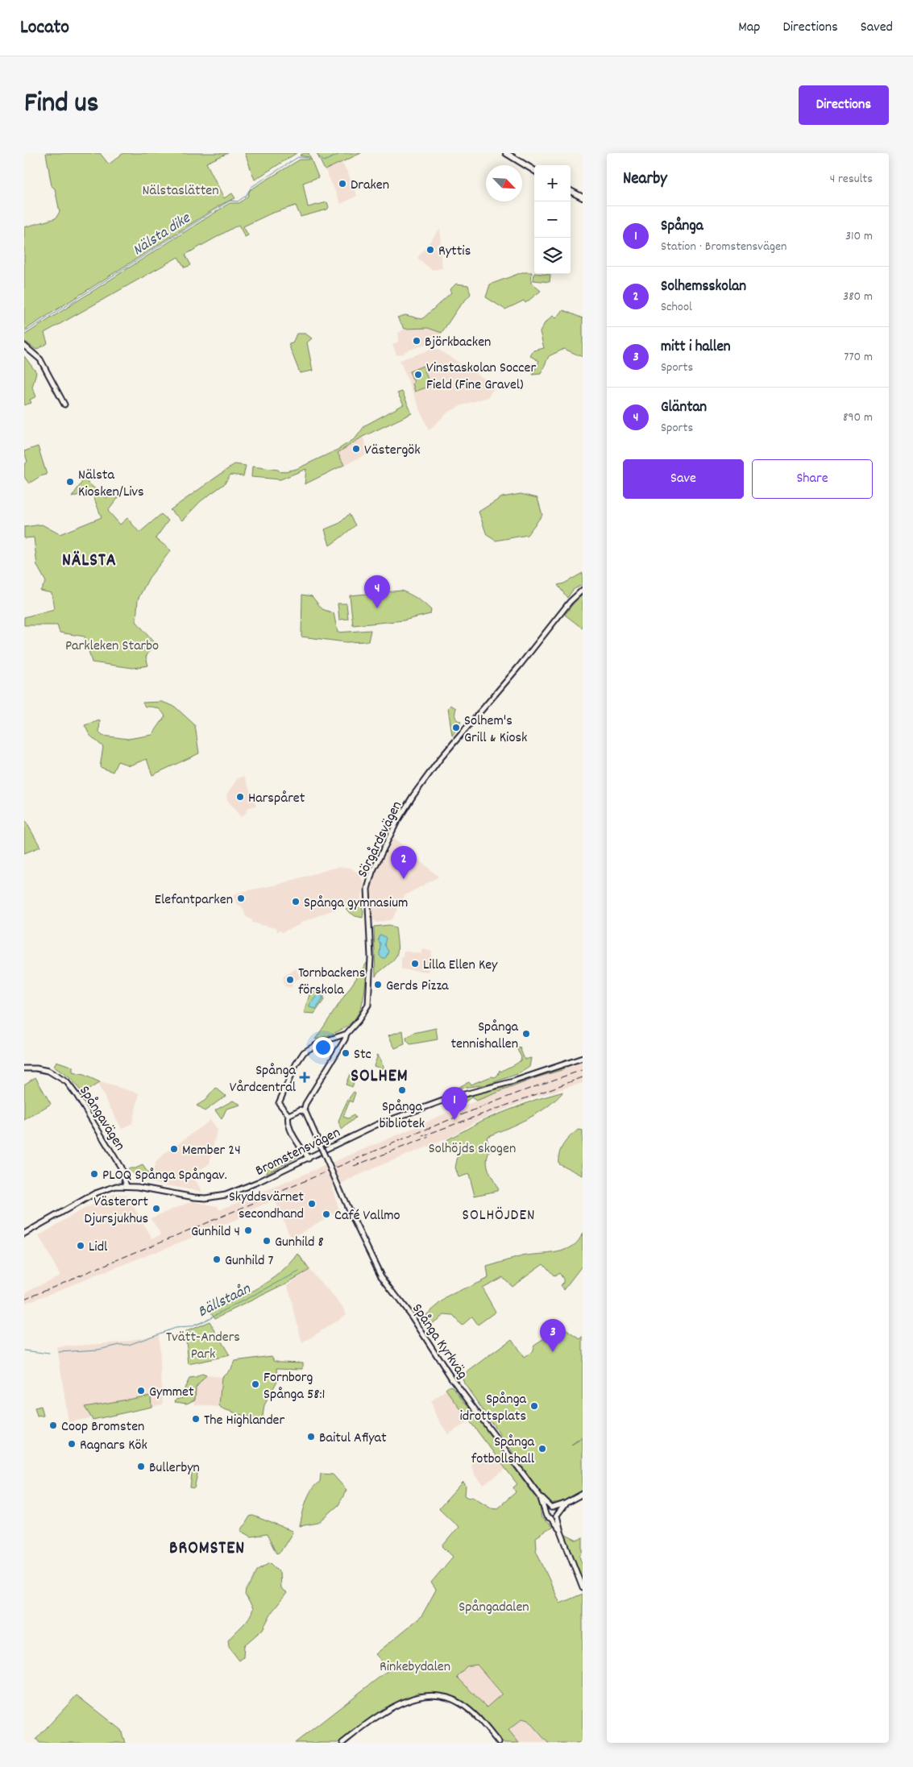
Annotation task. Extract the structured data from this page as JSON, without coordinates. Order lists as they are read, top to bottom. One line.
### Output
{"streets":{"street":["Sörgårdsvägen","Spångavägen","Bromstensvägen","Spånga Kyrkväg"]},"crossings":[["Spångavägen","Bromstensvägen"]],"districts":["NÄLSTA","SOLHEM","SOLHÖJDEN","BROMSTEN"],"water":["Nälsta dike","Bällstaån"],"parks":["Nälstaslätten","Parkleken Starbo","Solhöjds skogen","Tvätt-Anders Park","Spångadalen","Rinkebydalen"],"places":{"other":["Draken","Ryttis","Björkbacken","Vinstaskolan Soccer Field (Fine Gravel)","Västergök","Nälsta Kiosken/Livs","Solhem's Grill & Kiosk","Harspåret","Elefantparken","Spånga gymnasium","Lilla Ellen Key","Tornbackens förskola","Gerds Pizza","Spånga tennishallen","Stc","Spånga bibliotek","Member 24","PLOQ Spånga Spångav.","Skyddsvärnet secondhand","Västerort Djursjukhus","Café Vallmo","Gunhild 4","Gunhild 8","Lidl","Gunhild 7","Fornborg Spånga 58:1","Gymmet","Spånga idrottsplats","The Highlander","Coop Bromsten","Baitul Afiyat","Ragnars Kök","Spånga fotbollshall","Bullerbyn"],"health":["Spånga Vårdcentral"]},"north":"bottom right","page":{"header":"Locato","nav":["Map","Directions","Saved"],"title":"Find us","buttons":["Directions",["Save","Share"]],"heading":["Nearby","4 results"],"map_buttons":["+","−"],"list":[{"mark":"1","name":"Spånga","note":"Station · Bromstensvägen","value":"310 m"},{"mark":"2","name":"Solhemsskolan","note":"School","value":"380 m"},{"mark":"3","name":"mitt i hallen","note":"Sports","value":"770 m"},{"mark":"4","name":"Gläntan","note":"Sports","value":"890 m"}],"pins":["4","2","1","3"]}}
